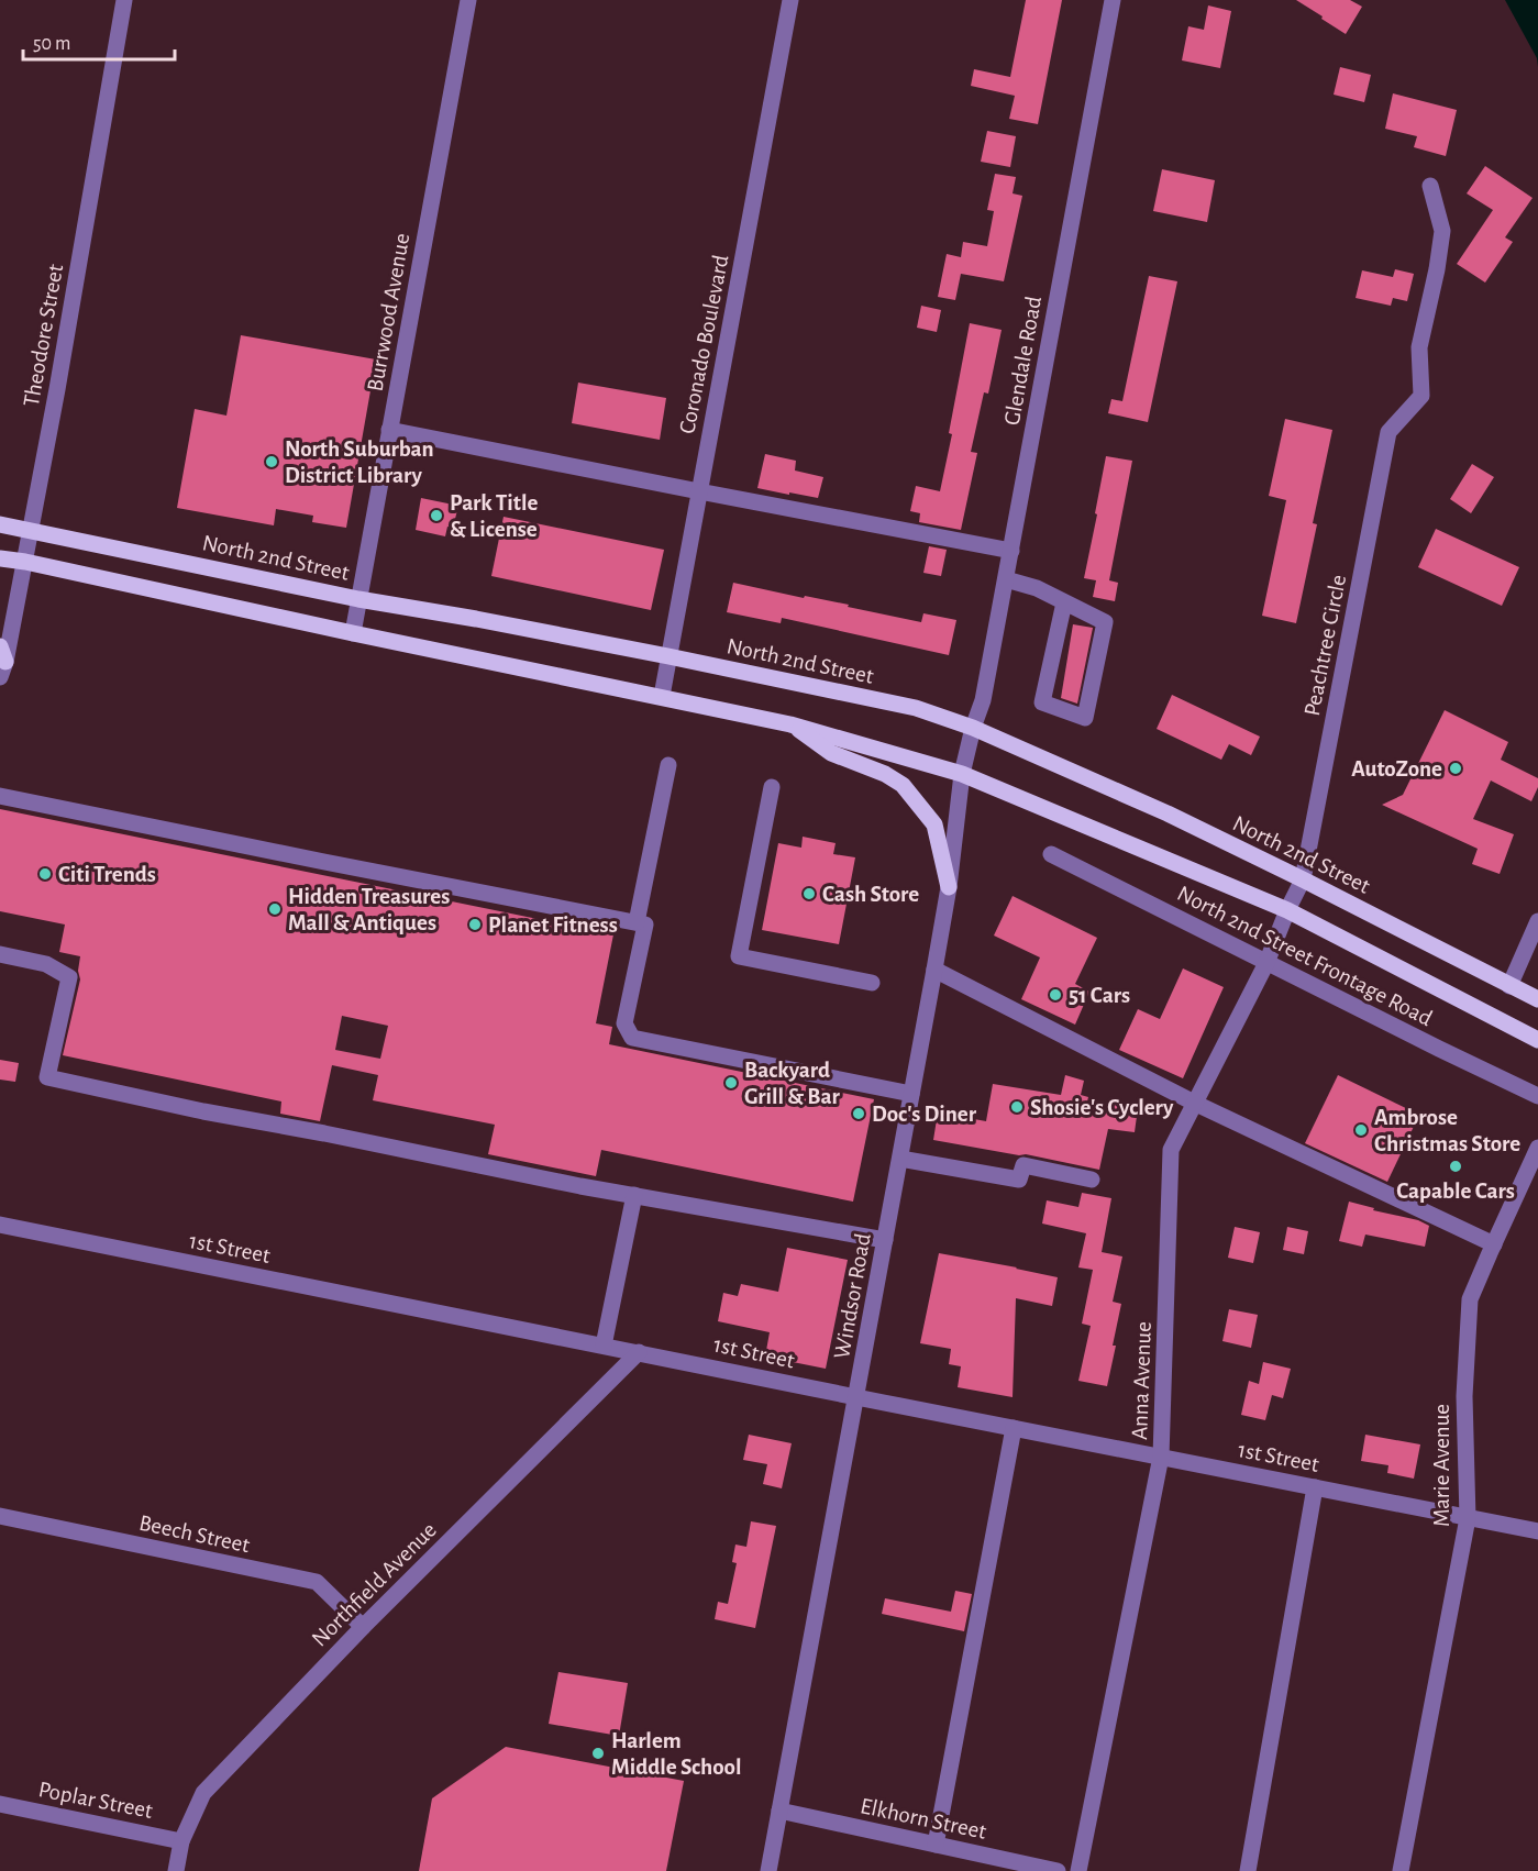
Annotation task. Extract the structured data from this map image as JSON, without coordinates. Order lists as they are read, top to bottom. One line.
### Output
{"streets":{"main road":["North 2nd Street"],"street":["Burrwood Avenue","Theodore Street","Coronado Boulevard","Glendale Road","Peachtree Circle","North 2nd Street Frontage Road","1st Street","Windsor Road","Anna Avenue","Marie Avenue","Beech Street","Northfield Avenue","Poplar Street","Elkhorn Street"]},"crossings":[["Burrwood Avenue","North 2nd Street"],["Theodore Street","North 2nd Street"],["Coronado Boulevard","North 2nd Street"],["Glendale Road","North 2nd Street"],["Glendale Road","Windsor Road"],["North 2nd Street","Peachtree Circle"],["North 2nd Street","Windsor Road"],["Peachtree Circle","Anna Avenue"],["North 2nd Street Frontage Road","Anna Avenue"],["1st Street","Windsor Road"],["1st Street","Anna Avenue"],["1st Street","Marie Avenue"],["1st Street","Northfield Avenue"],["Windsor Road","Elkhorn Street"],["Beech Street","Northfield Avenue"],["Northfield Avenue","Poplar Street"]],"places":["North Suburban District Library","Park Title & License","AutoZone","Citi Trends","Cash Store","Hidden Treasures Mall & Antiques","Planet Fitness","51 Cars","Backyard Grill & Bar","Shosie's Cyclery","Doc's Diner","Ambrose Christmas Store","Capable Cars","Harlem Middle School"],"scale_bar":"50 m"}
